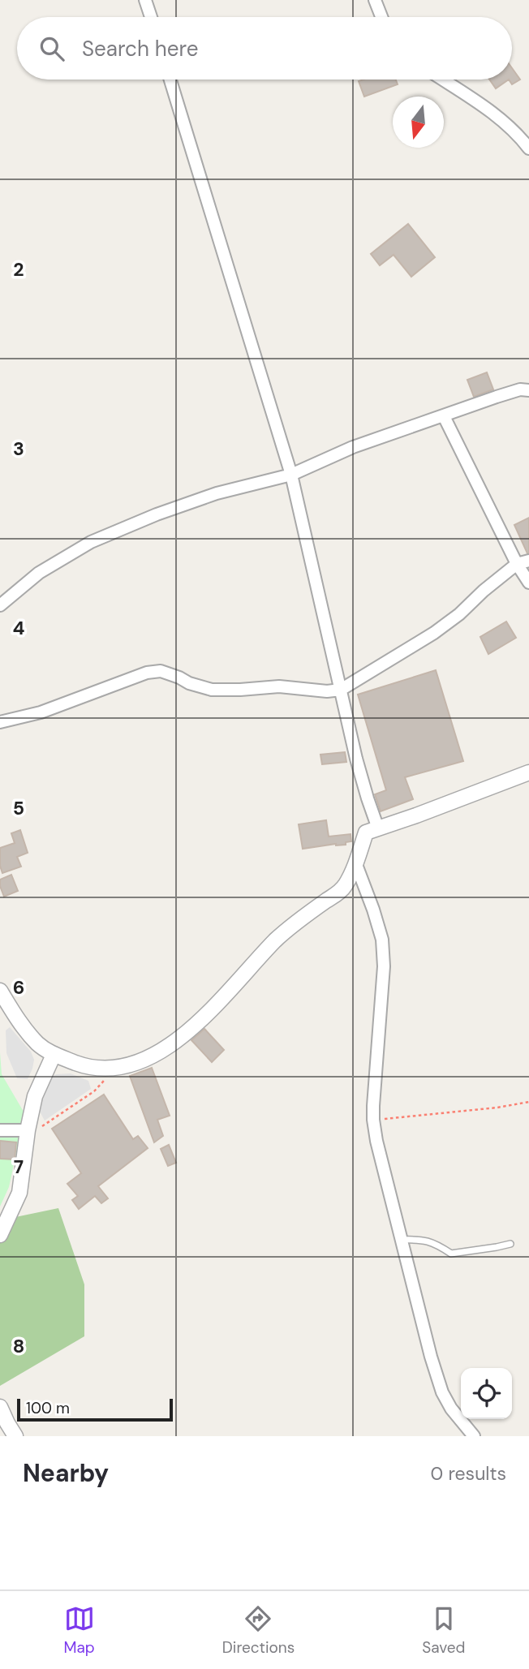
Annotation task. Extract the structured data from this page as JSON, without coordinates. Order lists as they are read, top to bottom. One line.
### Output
{"scale_bar":"100 m","north":"bottom","page":{"search":"Search here","scale":"100 m","heading":["Nearby","0 results"],"nav":["Map","Directions","Saved"]},"grid":{"rows":["2","3","4","5","6","7","8"]}}
